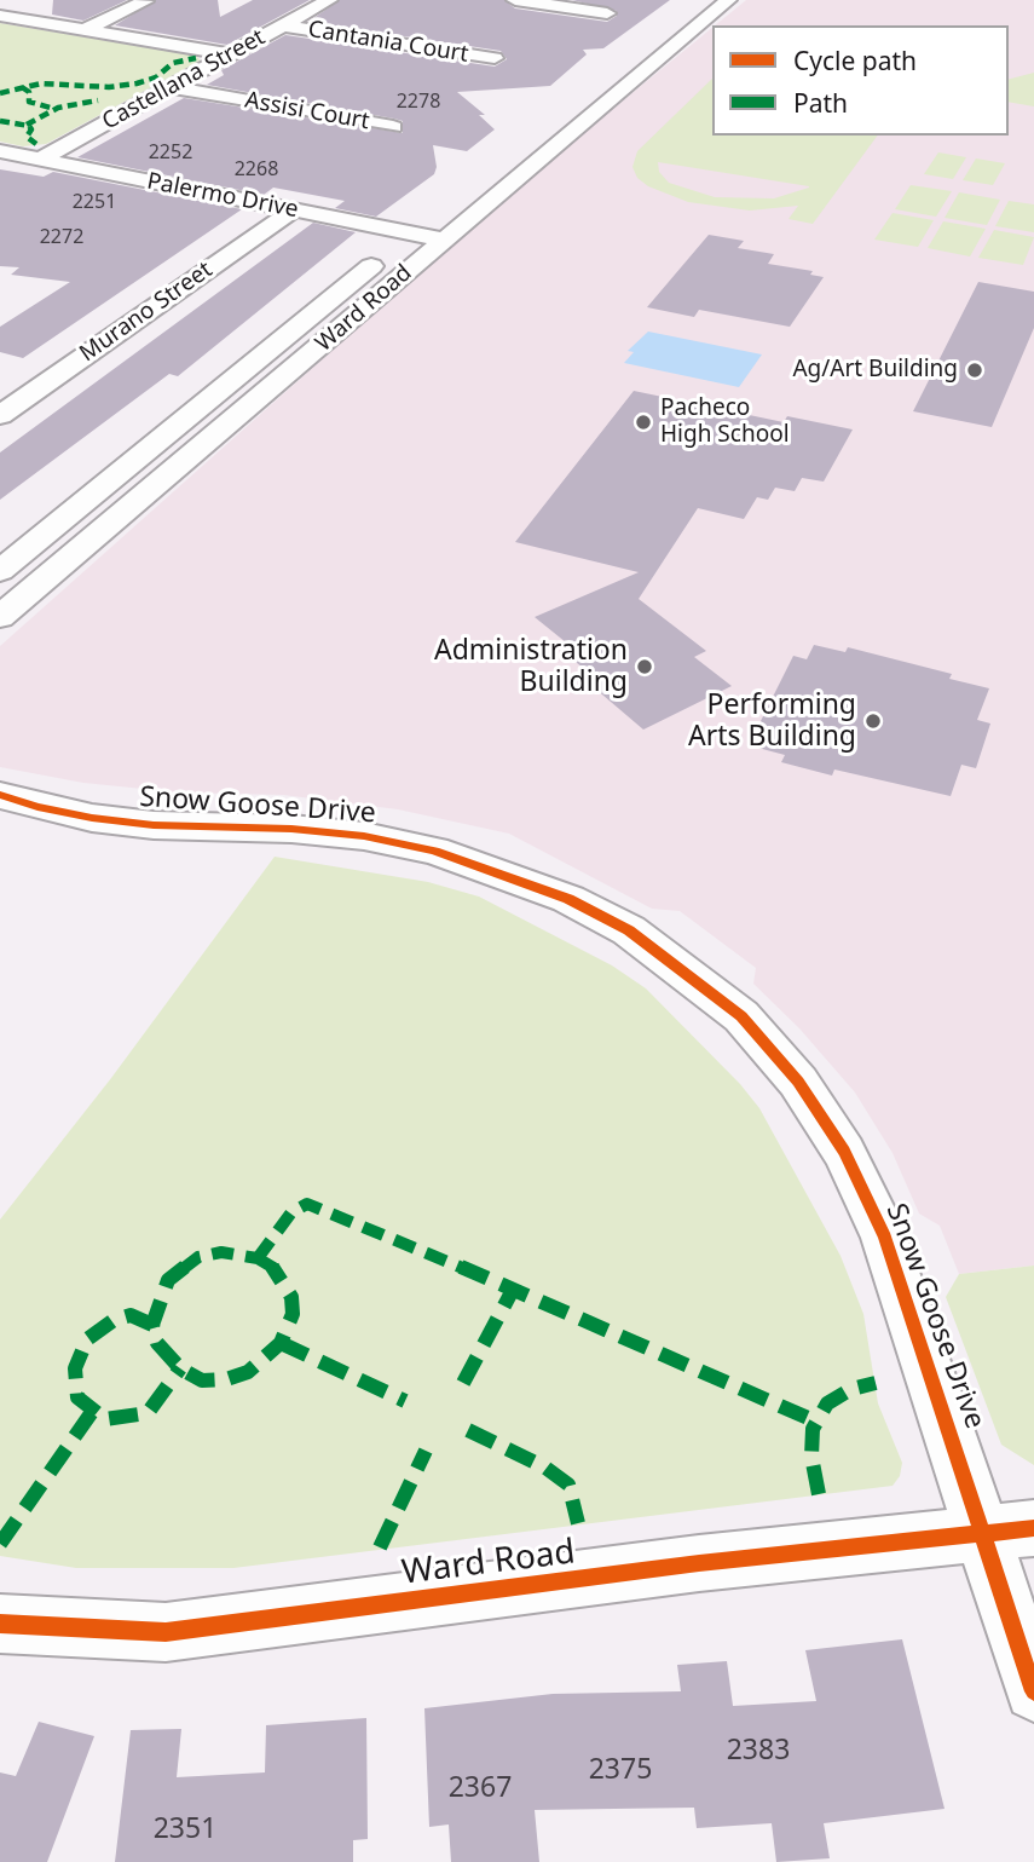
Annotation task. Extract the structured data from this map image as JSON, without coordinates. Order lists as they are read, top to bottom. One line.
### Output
{"streets":{"street":["Cantania Court","Castellana Street","Assisi Court","Palermo Drive","Ward Road","Murano Street","Snow Goose Drive"]},"crossings":[["Cantania Court","Castellana Street"],["Castellana Street","Assisi Court"],["Castellana Street","Palermo Drive"],["Palermo Drive","Ward Road"],["Palermo Drive","Murano Street"],["Ward Road","Snow Goose Drive"]],"places":["Ag/Art Building","Pacheco High School","Administration Building","Performing Arts Building"],"house_numbers":["2278","2252","2268","2251","2272","2383","2375","2367","2351"],"legend":["Cycle path","Path"]}
